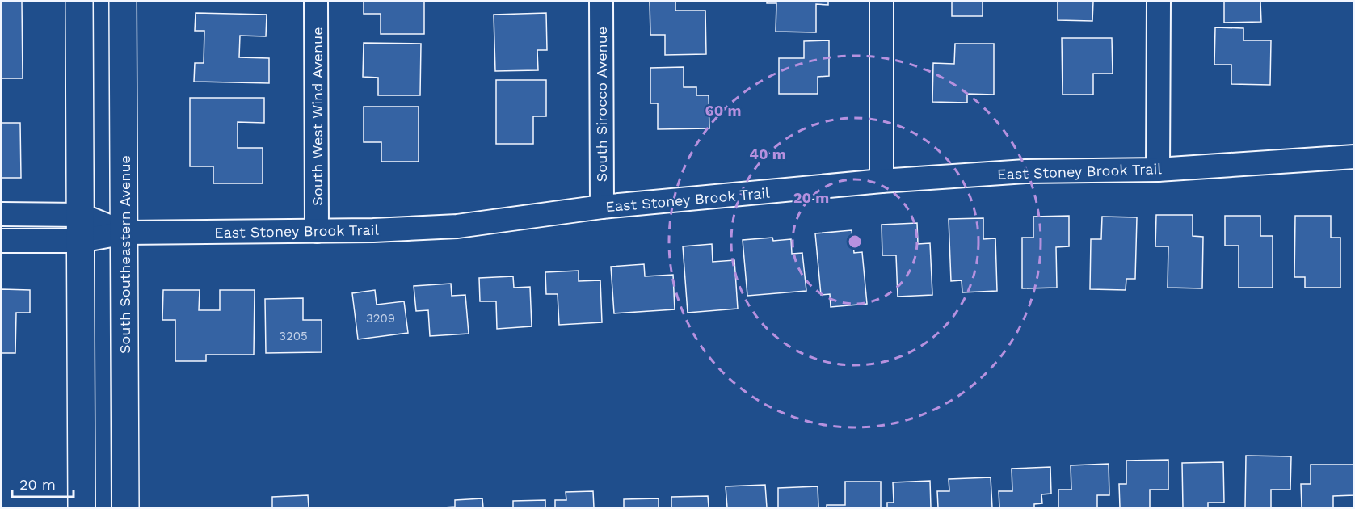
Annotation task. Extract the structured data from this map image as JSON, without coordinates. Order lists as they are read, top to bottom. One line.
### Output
{"streets":{"main road":["South Southeastern Avenue"],"street":["South Sirocco Avenue","South West Wind Avenue","East Stoney Brook Trail"]},"crossings":[["South Sirocco Avenue","East Stoney Brook Trail"],["South West Wind Avenue","East Stoney Brook Trail"],["East Stoney Brook Trail","South Southeastern Avenue"]],"house_numbers":["3209","3205"],"scale_bar":"20 m","rings":["60 m","40 m","20 m"]}
